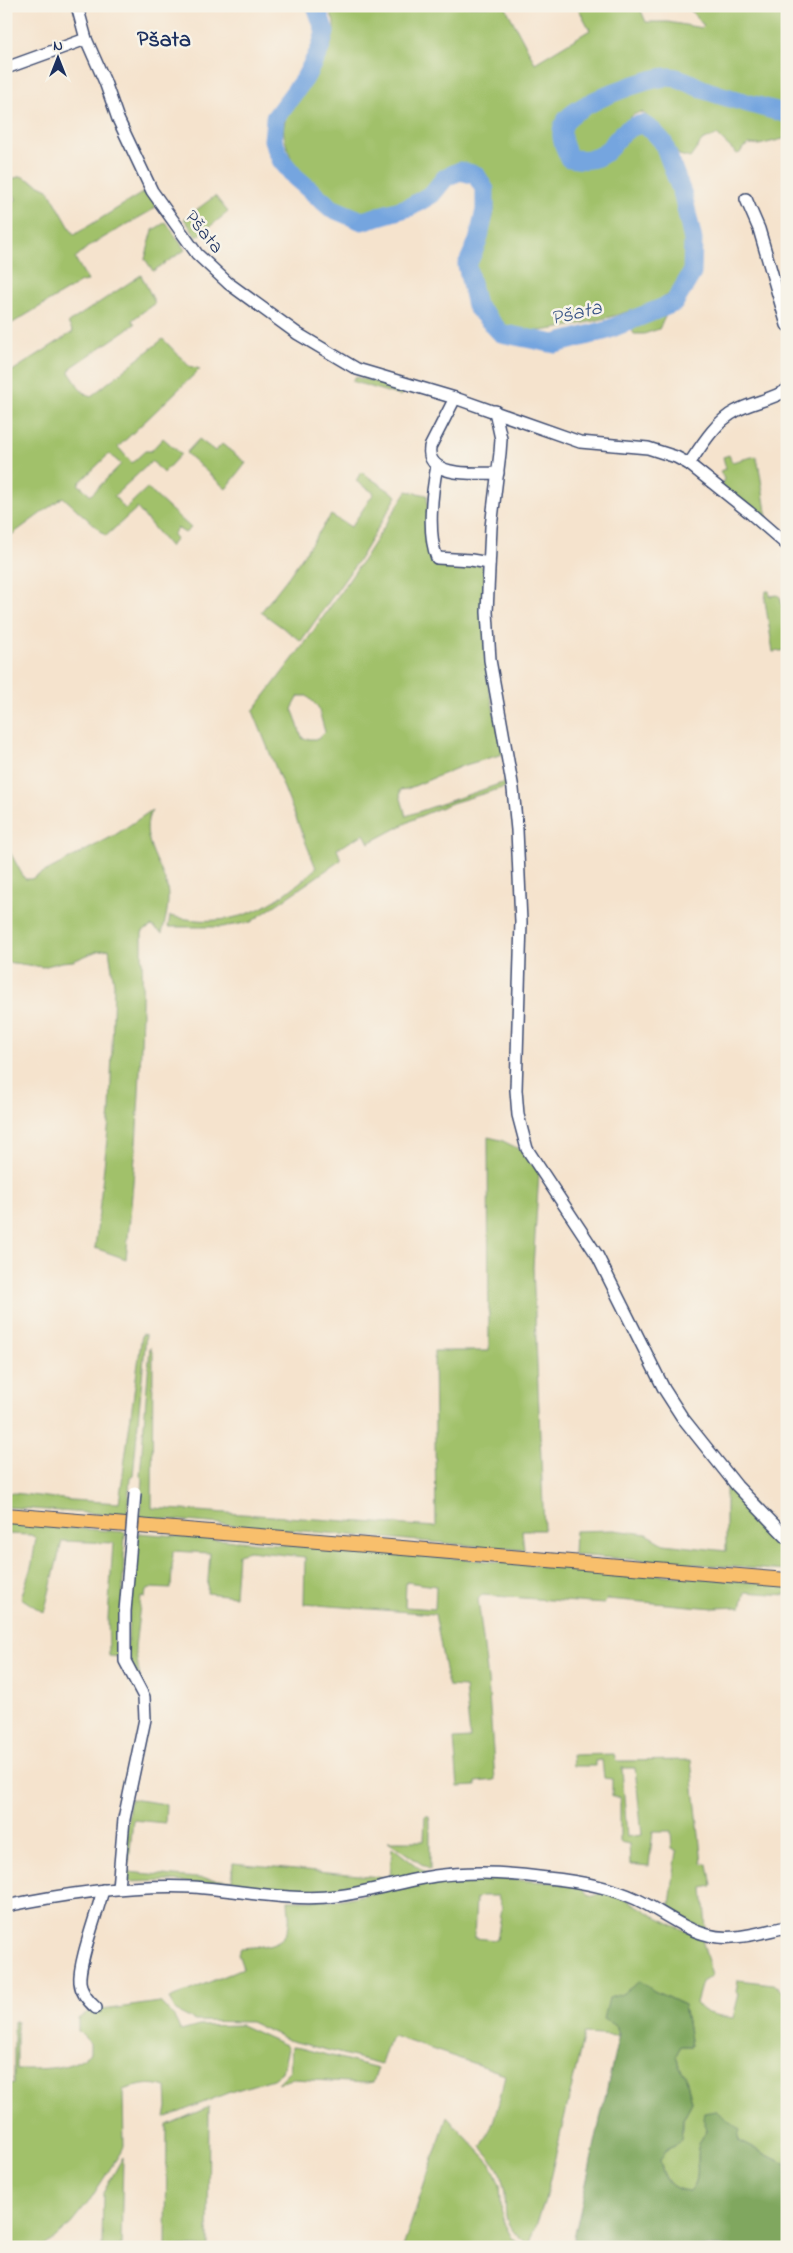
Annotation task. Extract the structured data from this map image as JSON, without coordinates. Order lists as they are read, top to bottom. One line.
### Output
{"streets":{"street":["Pšata"]},"districts":["Pšata"],"water":["Pšata"],"north":"top"}
